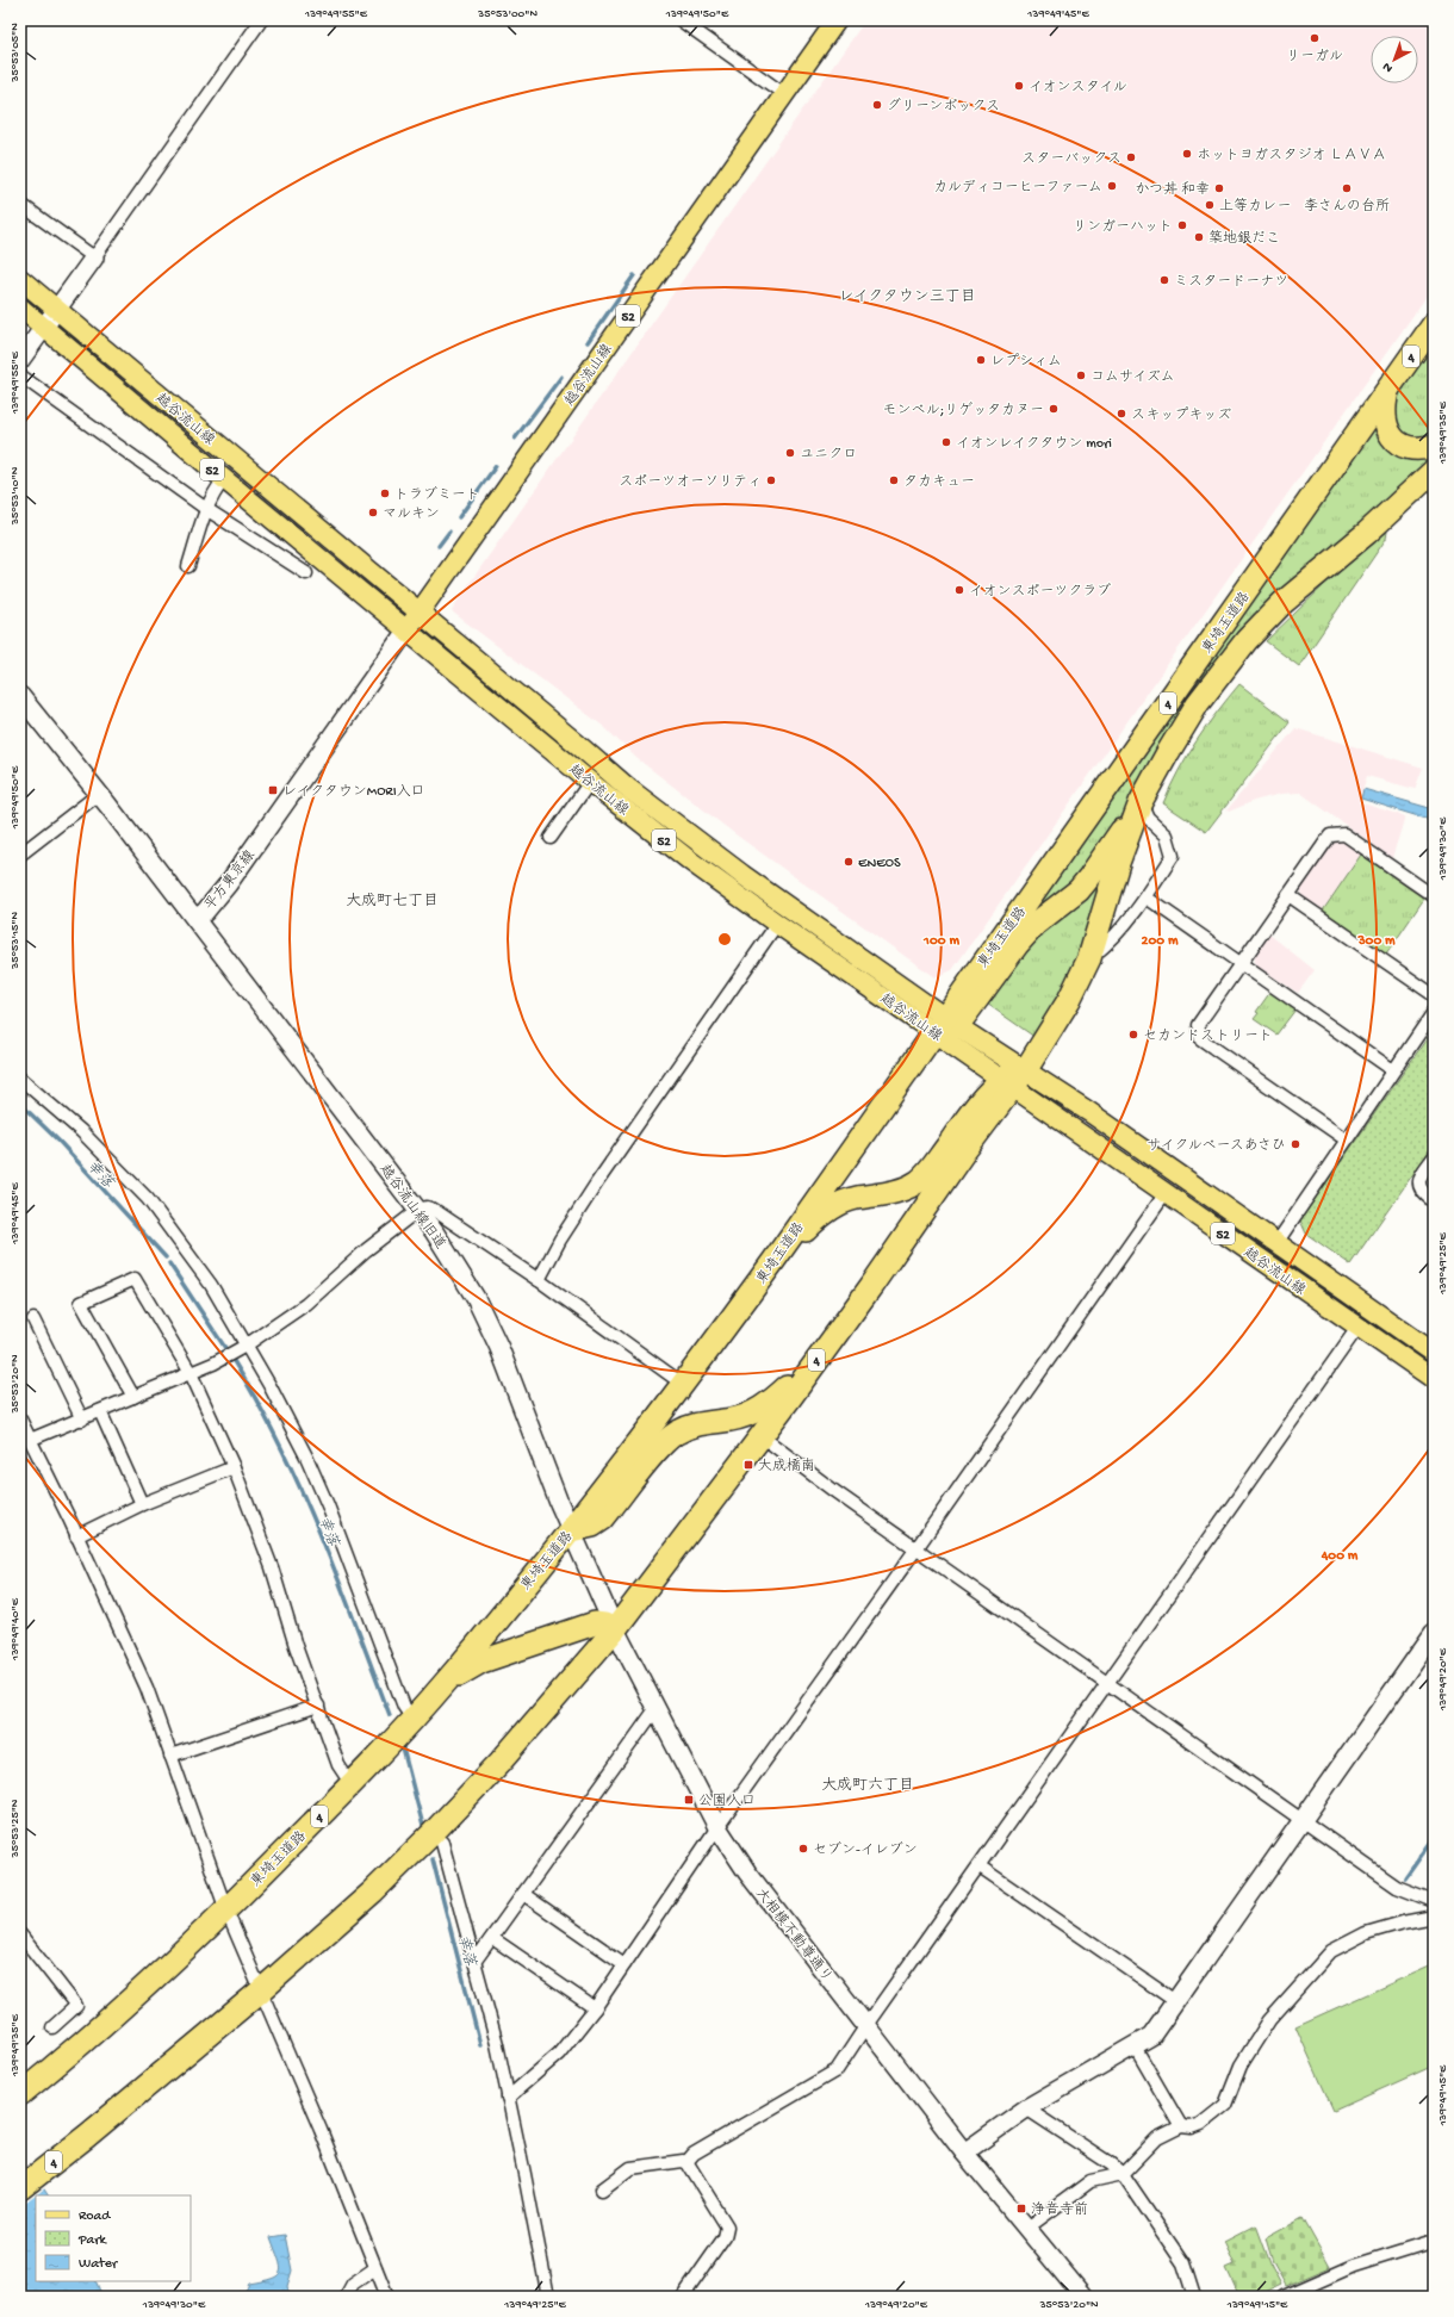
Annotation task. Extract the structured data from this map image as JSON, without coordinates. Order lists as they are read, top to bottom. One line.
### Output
{"streets":{"highway":["4","東埼玉道路"],"main road":["52","越谷流山線"],"street":["平方東京線","越谷流山線旧道","大相模不動尊通り"]},"crossings":[["4","越谷流山線"],["4","東埼玉道路"],["4","越谷流山線旧道"],["4","大相模不動尊通り"],["越谷流山線","東埼玉道路"],["越谷流山線","平方東京線"],["東埼玉道路","越谷流山線旧道"],["東埼玉道路","大相模不動尊通り"],["平方東京線","越谷流山線旧道"],["越谷流山線旧道","大相模不動尊通り"]],"districts":["レイクタウン三丁目","大成町七丁目","大成町六丁目"],"water":["幸落"],"places":{"other":["リーガル","イオンスタイル","グリーンボックス","ホットヨガスタジオ ＬＡＶＡ","スターバックス","カルディコーヒーファーム","かつ丼 和幸","李さんの台所","上等カレー","リンガーハット","築地銀だこ","ミスタードーナツ","レプシィム","コムサイズム","モンベル;リゲッタカヌー","スキップキッズ","イオンレイクタウン mori","ユニクロ","スポーツオーソリティ","タカキュー","トラブミート","マルキン","イオンスポーツクラブ","ENEOS","セカンドストリート","サイクルベースあさひ","セブン-イレブン"],"transit":["レイクタウンMORI入口","大成橋南","公園入口","浄音寺前"]},"legend":["Road","Park","Water"],"north":"bottom left","coordinates":["139°49'55\"E","35°53'00\"N","139°49'50\"E","139°49'45\"E","35°53'05\"N","139°49'35\"E","35°53'10\"N","139°49'30\"E","35°53'15\"N","139°49'25\"E","35°53'20\"N","139°49'40\"E","139°49'20\"E","35°53'25\"N","139°49'15\"E"],"rings":["100 m","200 m","300 m","400 m"]}
